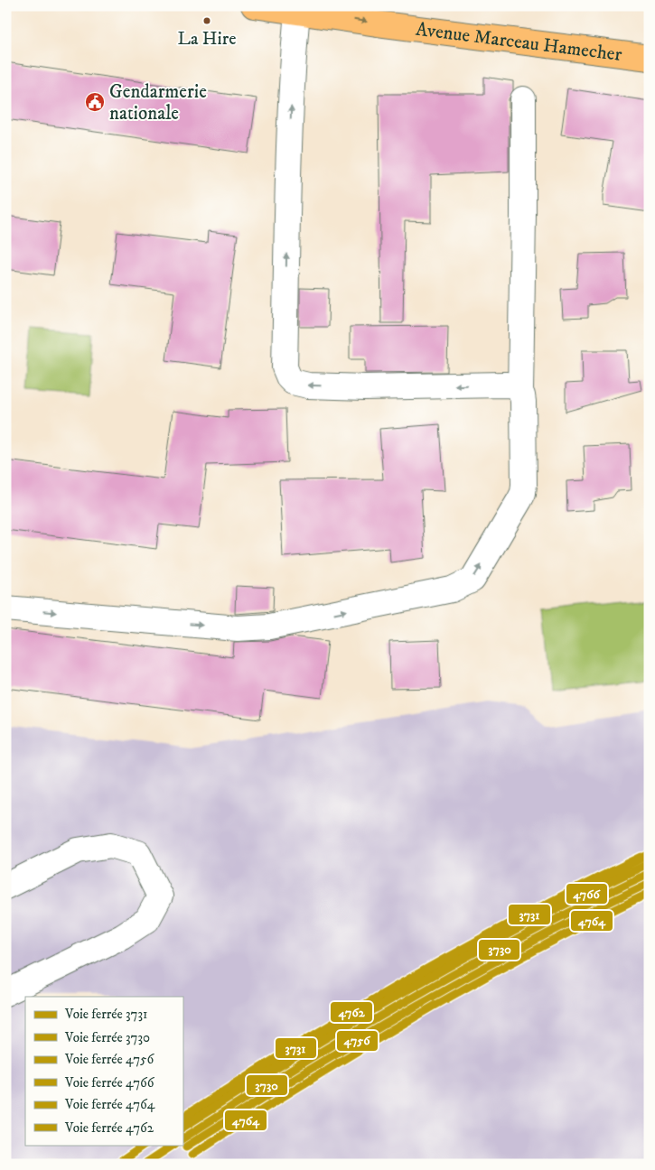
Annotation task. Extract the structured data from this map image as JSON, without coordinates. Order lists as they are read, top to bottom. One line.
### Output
{"streets":{"main road":["Avenue Marceau Hamecher"]},"one_way":["Avenue Marceau Hamecher"],"places":{"other":["La Hire"],"public building":["Gendarmerie nationale"]},"lines":["rail line 3731","rail line 4762","rail line 4766","rail line 3730","rail line 4756","rail line 4764"],"legend":["Voie ferrée 3731","Voie ferrée 3730","Voie ferrée 4756","Voie ferrée 4766","Voie ferrée 4764","Voie ferrée 4762"]}
